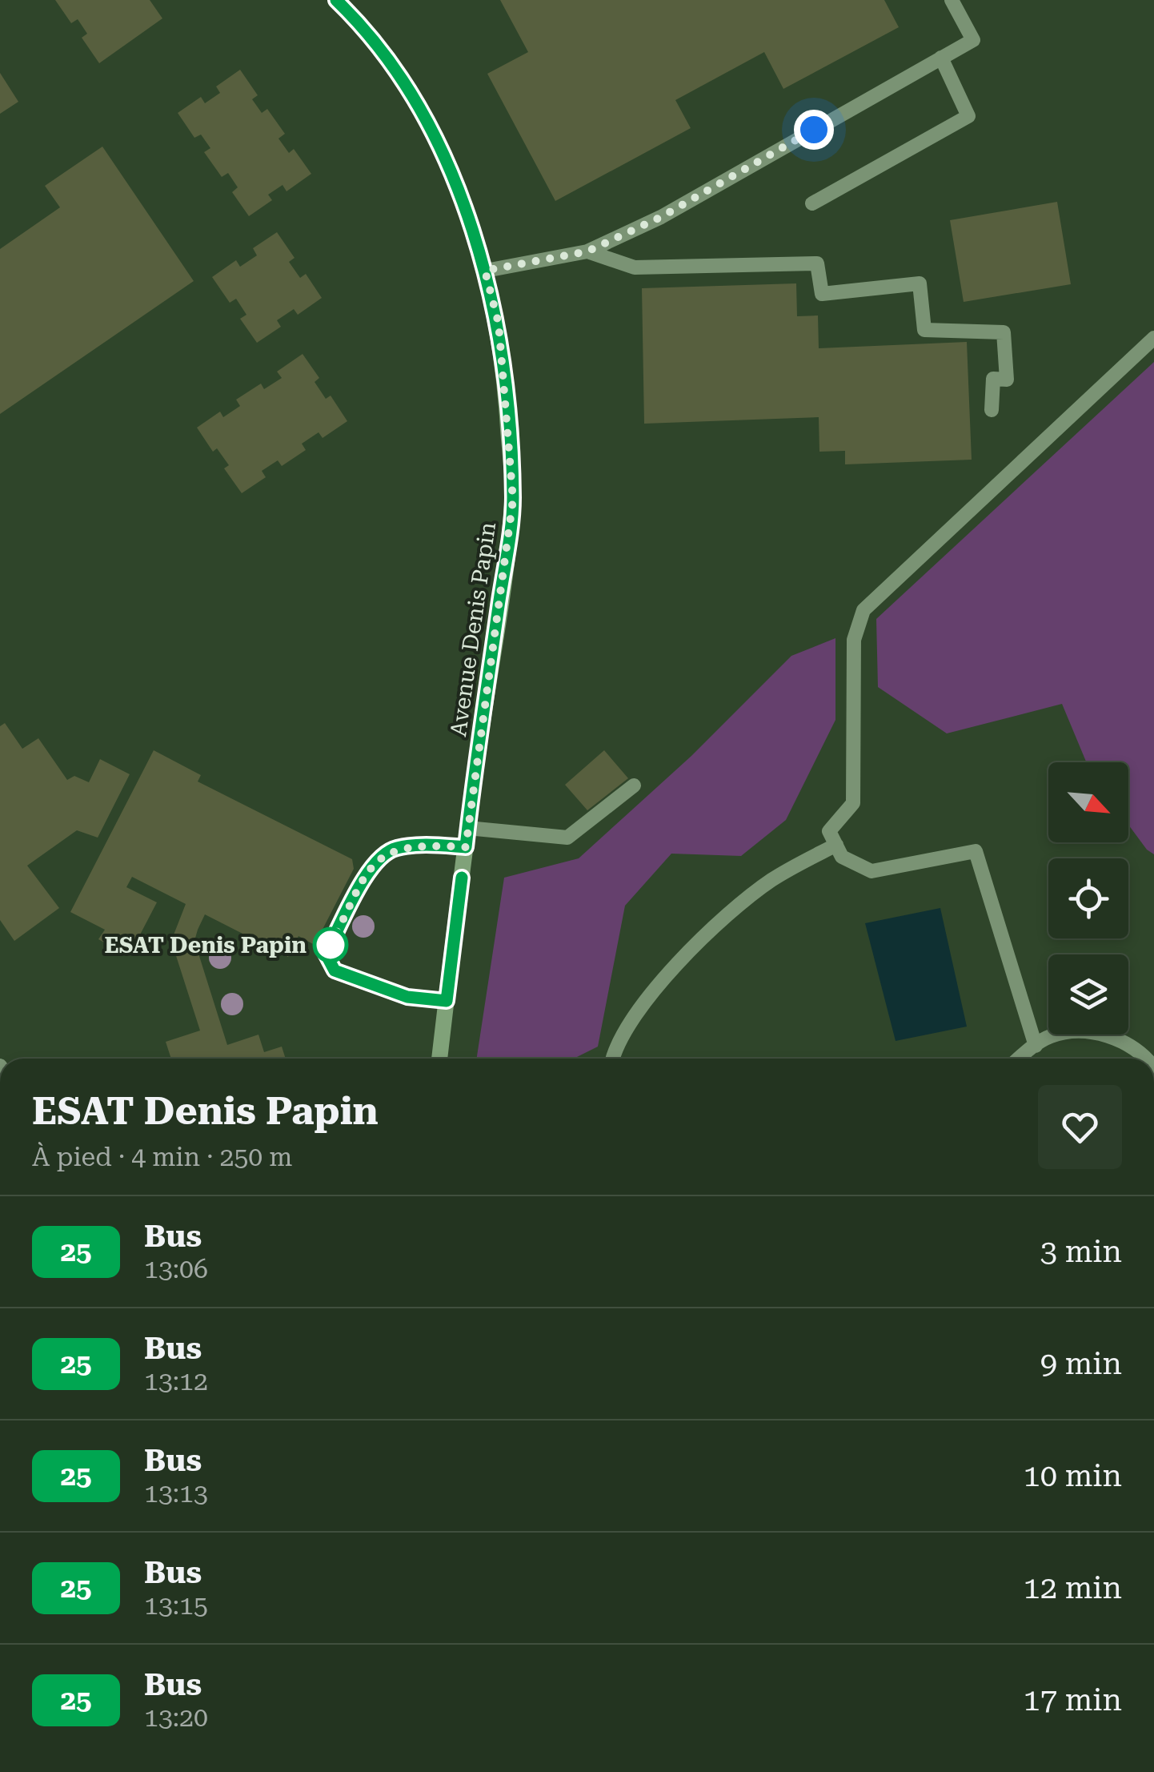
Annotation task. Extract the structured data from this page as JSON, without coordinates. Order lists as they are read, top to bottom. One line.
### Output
{"streets":{"main road":["Avenue Denis Papin"]},"places":["ESAT Denis Papin"],"lines":["bus line 25"],"north":"bottom right","page":{"heading":["ESAT Denis Papin","À pied · 4 min · 250 m"],"list":[{"mark":"25","name":"Bus","note":"13:06","value":"3 min"},{"mark":"25","name":"Bus","note":"13:12","value":"9 min"},{"mark":"25","name":"Bus","note":"13:13","value":"10 min"},{"mark":"25","name":"Bus","note":"13:15","value":"12 min"},{"mark":"25","name":"Bus","note":"13:20","value":"17 min"}]}}
